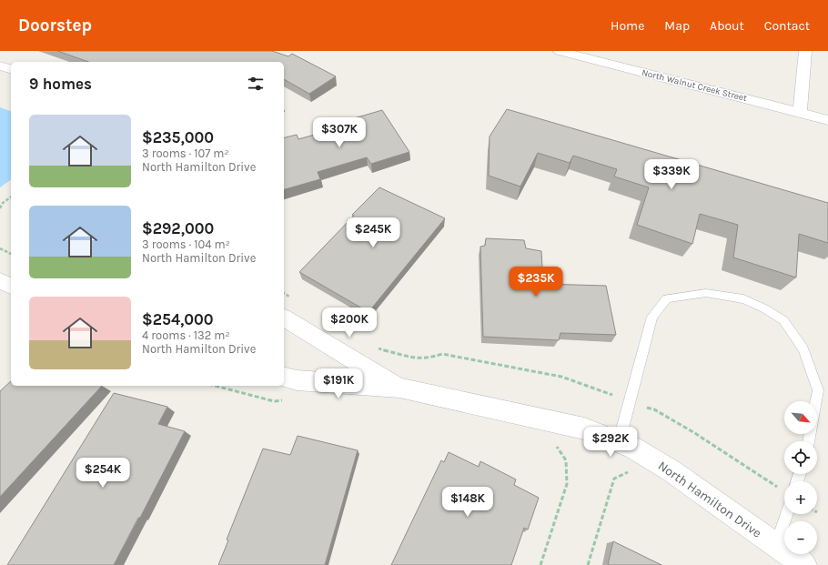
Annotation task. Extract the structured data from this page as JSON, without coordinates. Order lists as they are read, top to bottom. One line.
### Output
{"streets":{"street":["North Walnut Creek Street","North Hamilton Drive"]},"north":"bottom right","page":{"header":"Doorstep","nav":["Home","Map","About","Contact"],"heading":"9 homes","list":[{"name":"$235,000","note":"3 rooms · 107 m² · North Hamilton Drive"},{"name":"$292,000","note":"3 rooms · 104 m² · North Hamilton Drive"},{"name":"$254,000","note":"4 rooms · 132 m² · North Hamilton Drive"}],"price":["$307K","$339K","$245K","$235K","$200K","$191K","$292K","$254K","$148K"],"map_buttons":["+","−"]}}
